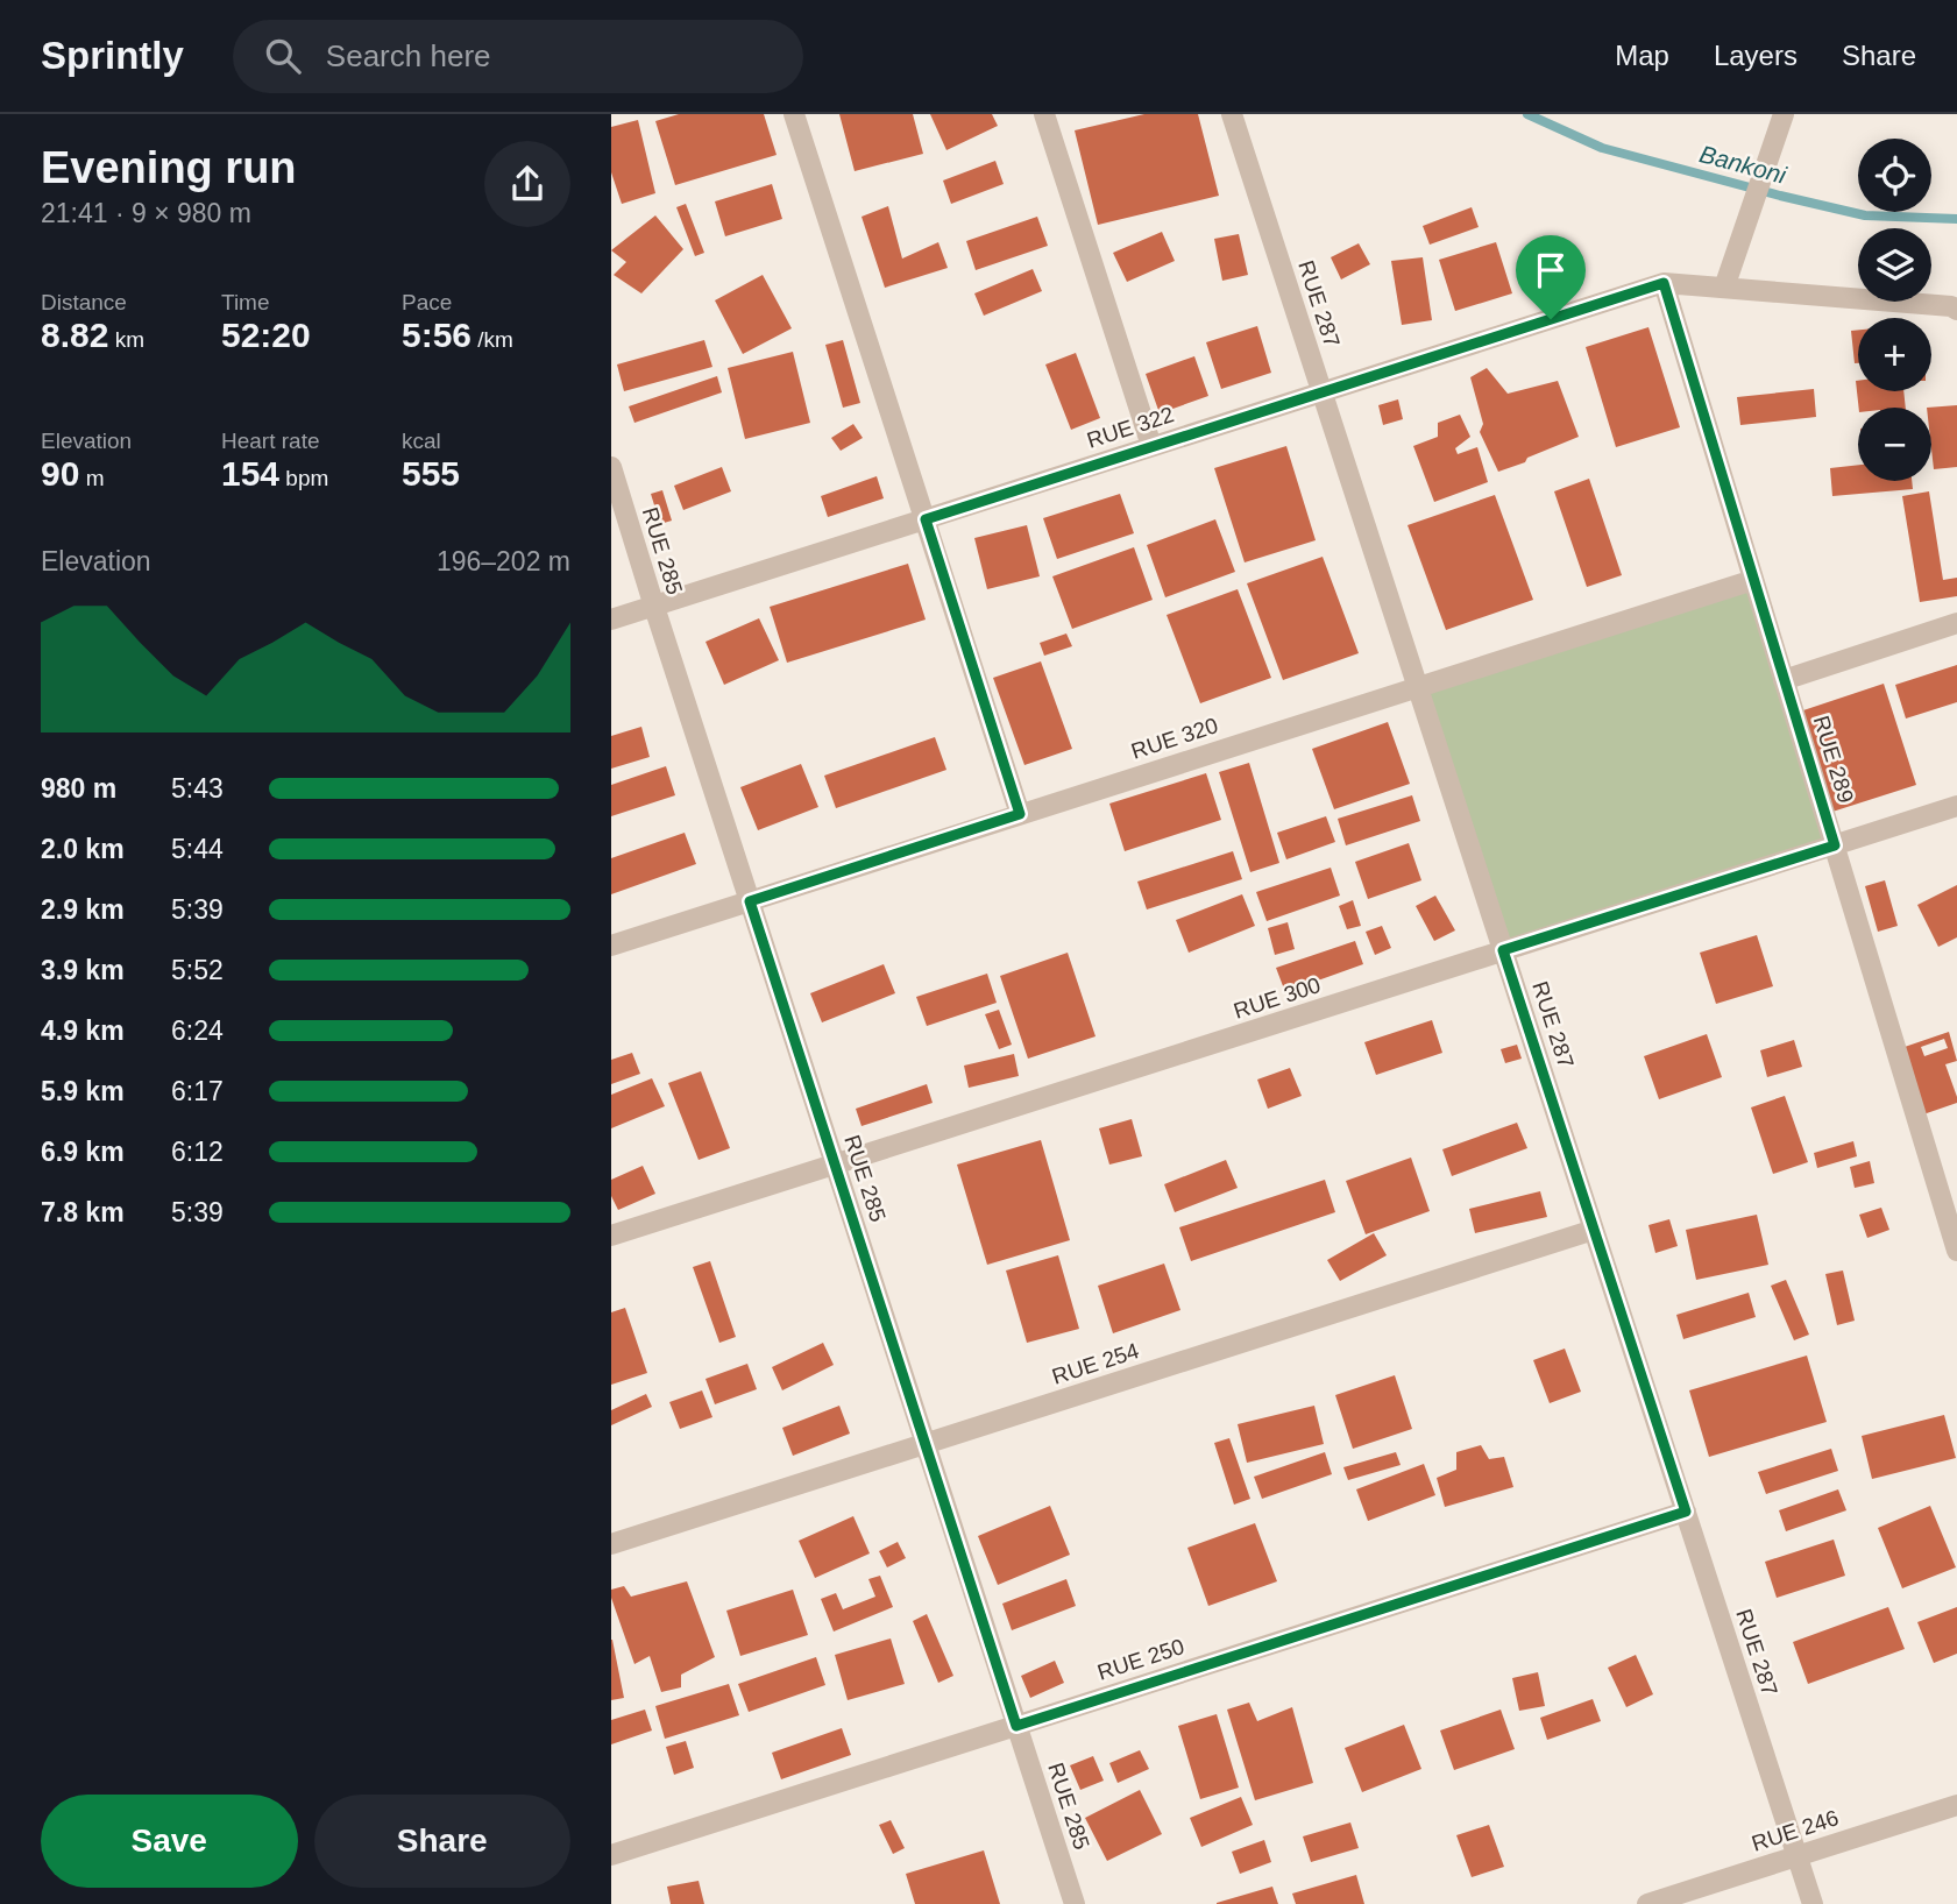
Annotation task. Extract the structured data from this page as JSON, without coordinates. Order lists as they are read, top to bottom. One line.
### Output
{"streets":{"street":["RUE 287","RUE 322","RUE 285","RUE 320","RUE 289","RUE 300","RUE 254","RUE 250","RUE 246"]},"crossings":[["RUE 287","RUE 322"],["RUE 287","RUE 320"],["RUE 287","RUE 300"],["RUE 287","RUE 254"],["RUE 287","RUE 250"],["RUE 287","RUE 246"],["RUE 322","RUE 285"],["RUE 322","RUE 289"],["RUE 285","RUE 320"],["RUE 285","RUE 300"],["RUE 285","RUE 254"],["RUE 285","RUE 250"],["RUE 320","RUE 289"],["RUE 289","RUE 300"]],"water":["Bankoni"],"page":{"header":"Sprintly","search":"Search here","nav":["Map","Layers","Share"],"heading":["Evening run","21:41 · 9 × 980 m"],"map_buttons":["+","−"],"stats":[["Distance","8.82 km"],["Time","52:20"],["Pace","5:56 /km"],["Elevation","90 m"],["Heart rate","154 bpm"],["kcal","555"]],"chart":["Elevation","196–202 m"],"list":[{"name":"980 m","note":"5:43"},{"name":"2.0 km","note":"5:44"},{"name":"2.9 km","note":"5:39"},{"name":"3.9 km","note":"5:52"},{"name":"4.9 km","note":"6:24"},{"name":"5.9 km","note":"6:17"},{"name":"6.9 km","note":"6:12"},{"name":"7.8 km","note":"5:39"}],"buttons":["Save","Share"]}}
